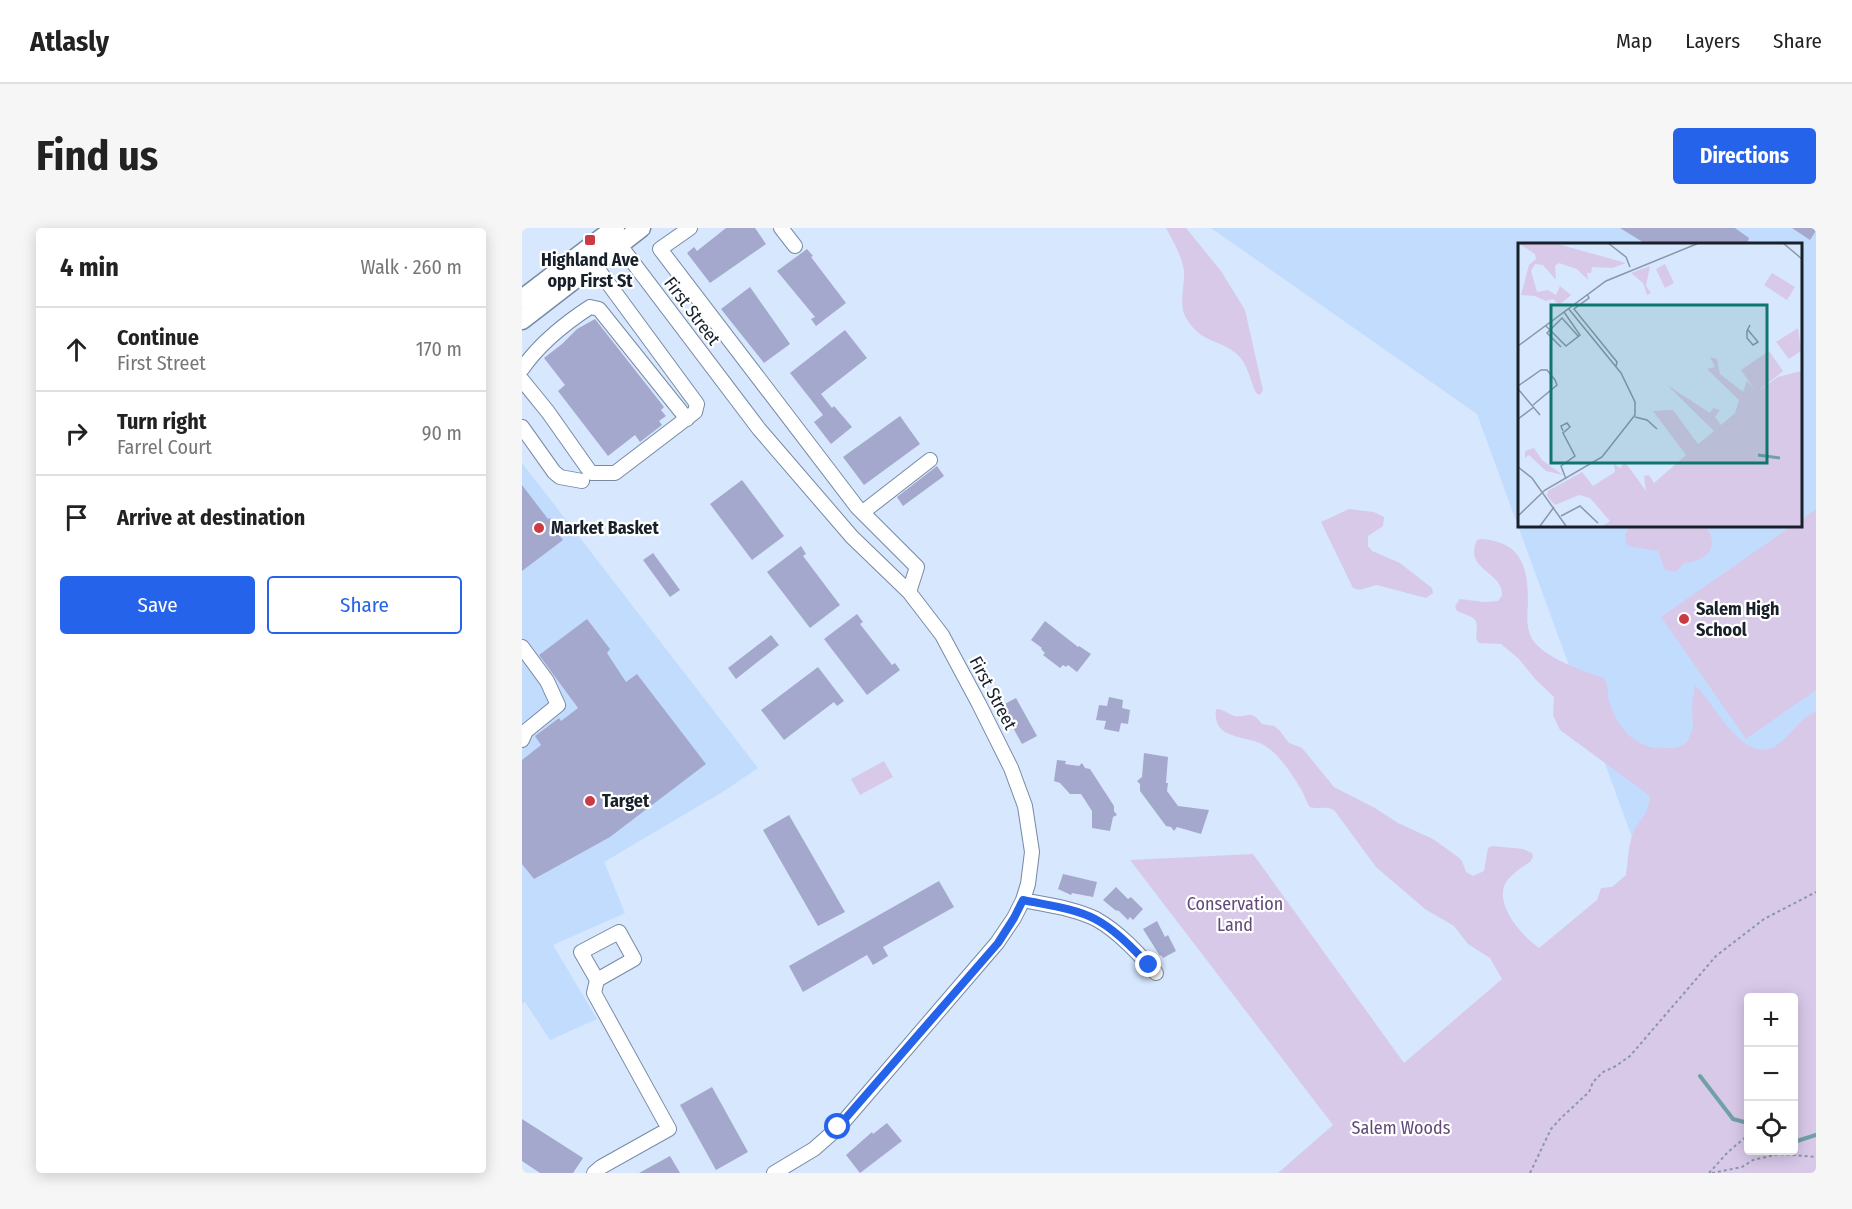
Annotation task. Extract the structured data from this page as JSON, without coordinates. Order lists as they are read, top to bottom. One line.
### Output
{"streets":{"street":["First Street"]},"parks":["Conservation Land","Salem Woods"],"places":{"transit":["Highland Ave opp First St"],"other":["Market Basket","Salem High School","Target"]},"page":{"header":"Atlasly","nav":["Map","Layers","Share"],"buttons":["Directions",["Save","Share"]],"title":"Find us","heading":["4 min","Walk · 260 m"],"list":[["Continue","First Street","170 m"],["Turn right","Farrel Court","90 m"],"Arrive at destination"],"map_buttons":["+","−"]}}
